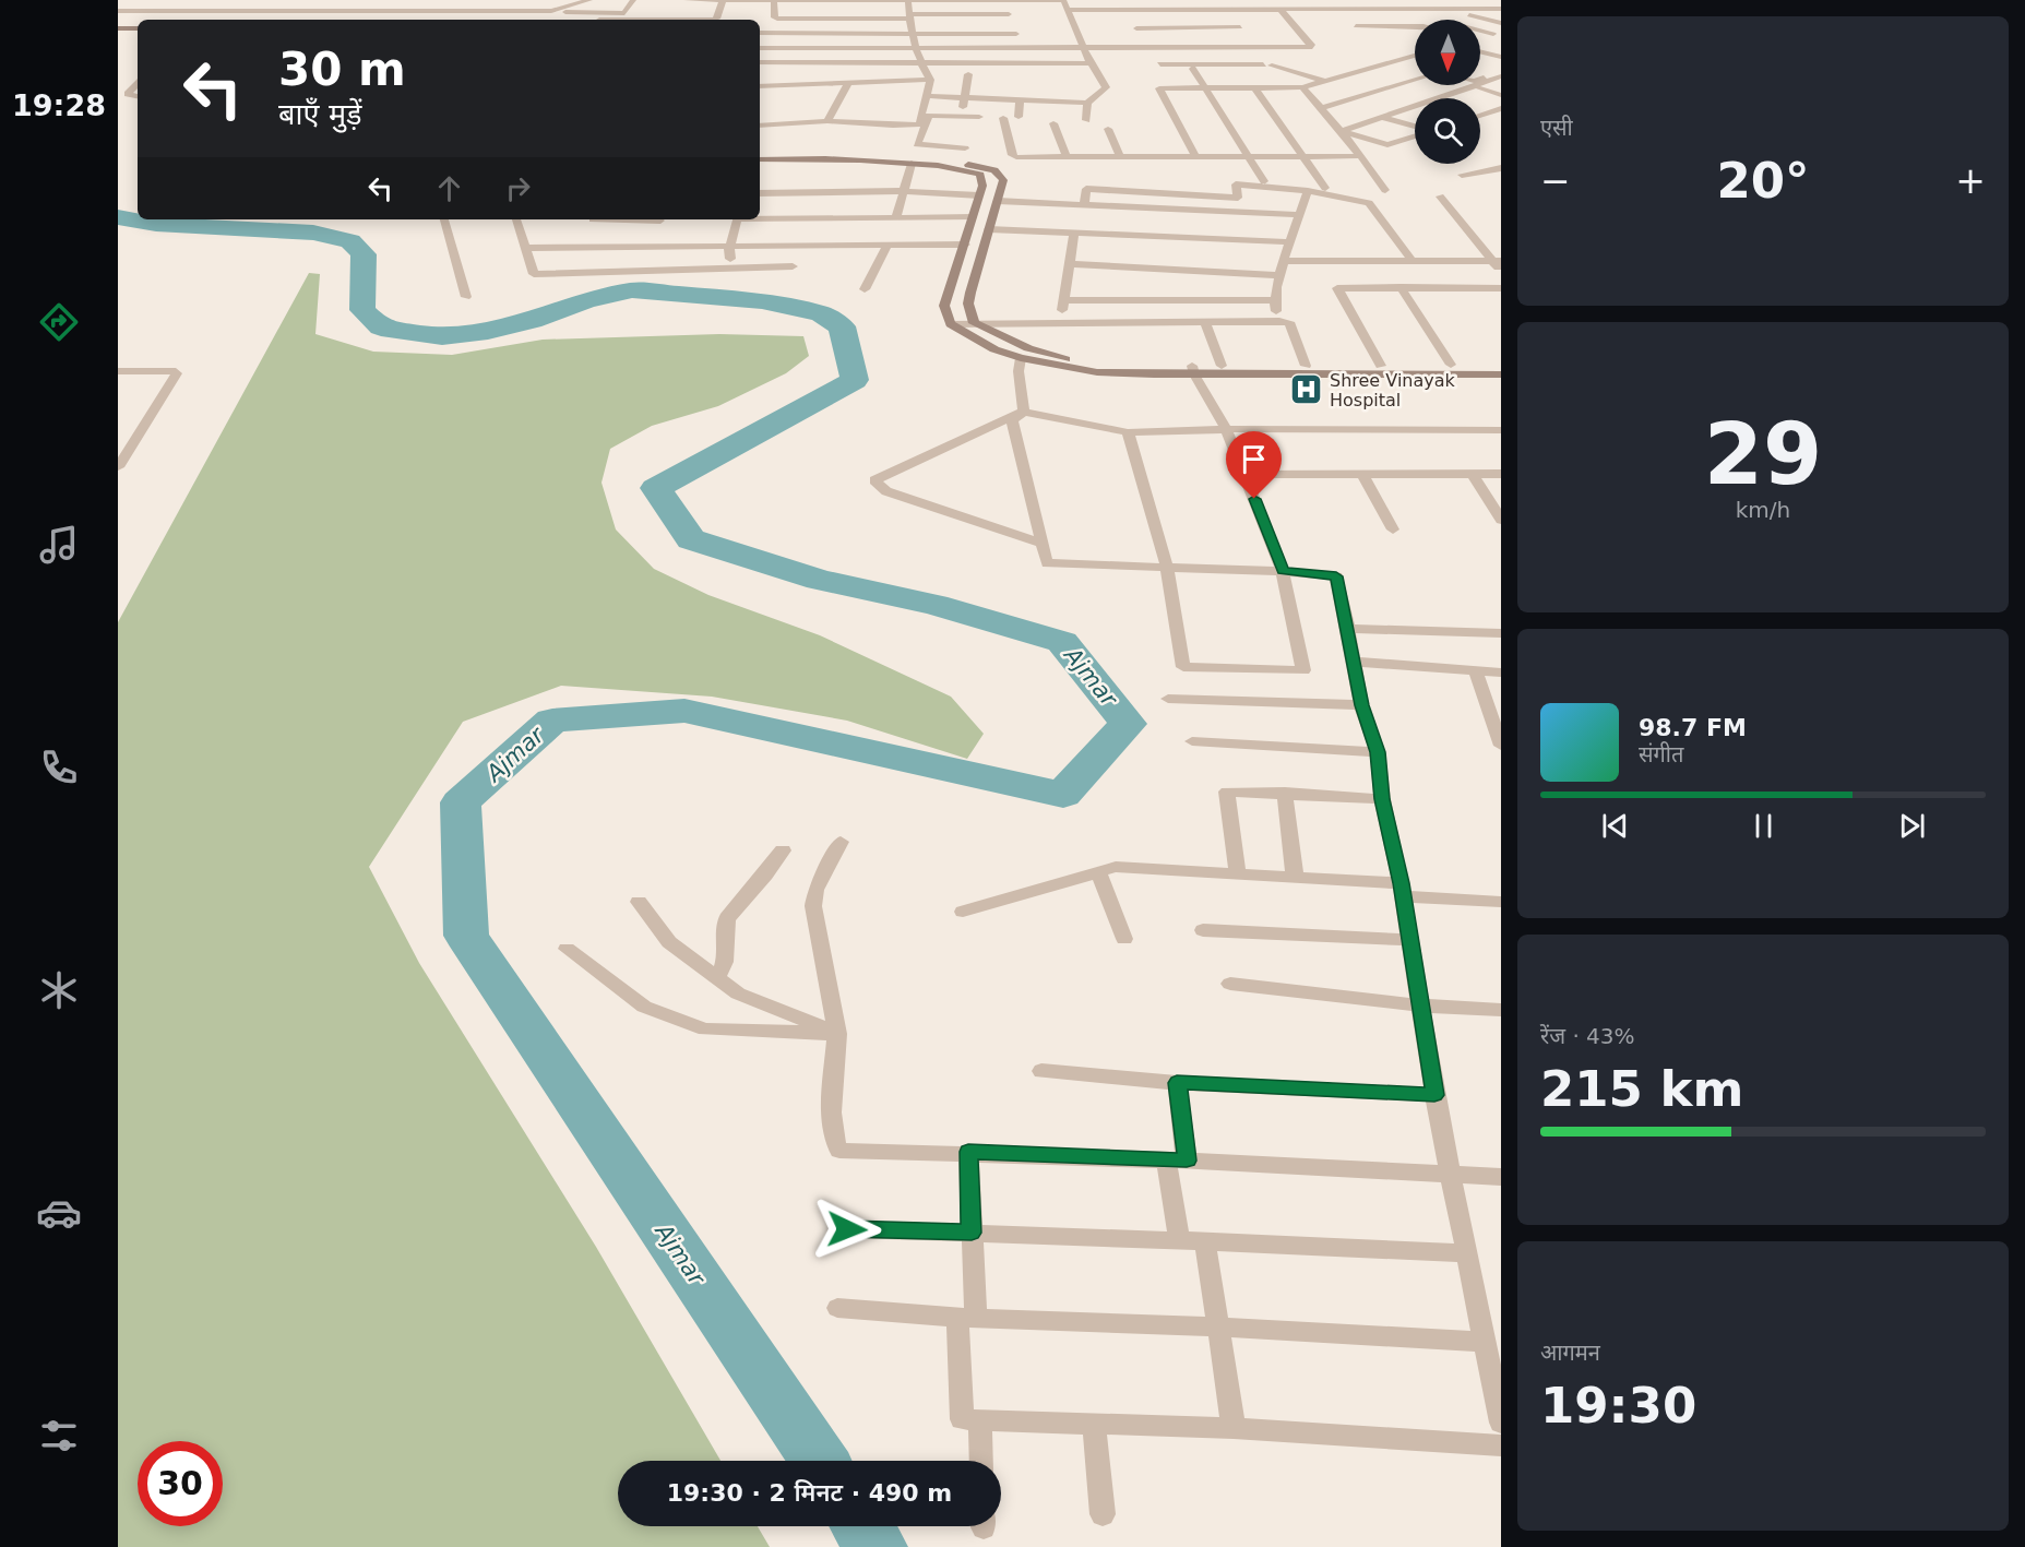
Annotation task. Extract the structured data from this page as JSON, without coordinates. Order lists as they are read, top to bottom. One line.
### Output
{"water":["Ajmar"],"places":{"hospital":["Shree Vinayak Hospital"]},"north":"bottom","page":{"tabs":"19:28","tile":["एसी",["29","km/h"],["रेंज · 43%","215 km"],["आगमन","19:30"]],"turn":["30 m","बाएँ मुड़ें"],"heat":["−","20°","+"],"song":["98.7 FM","संगीत"],"limit":"30","trip":"19:30 · 2 मिनट · 490 m"}}
